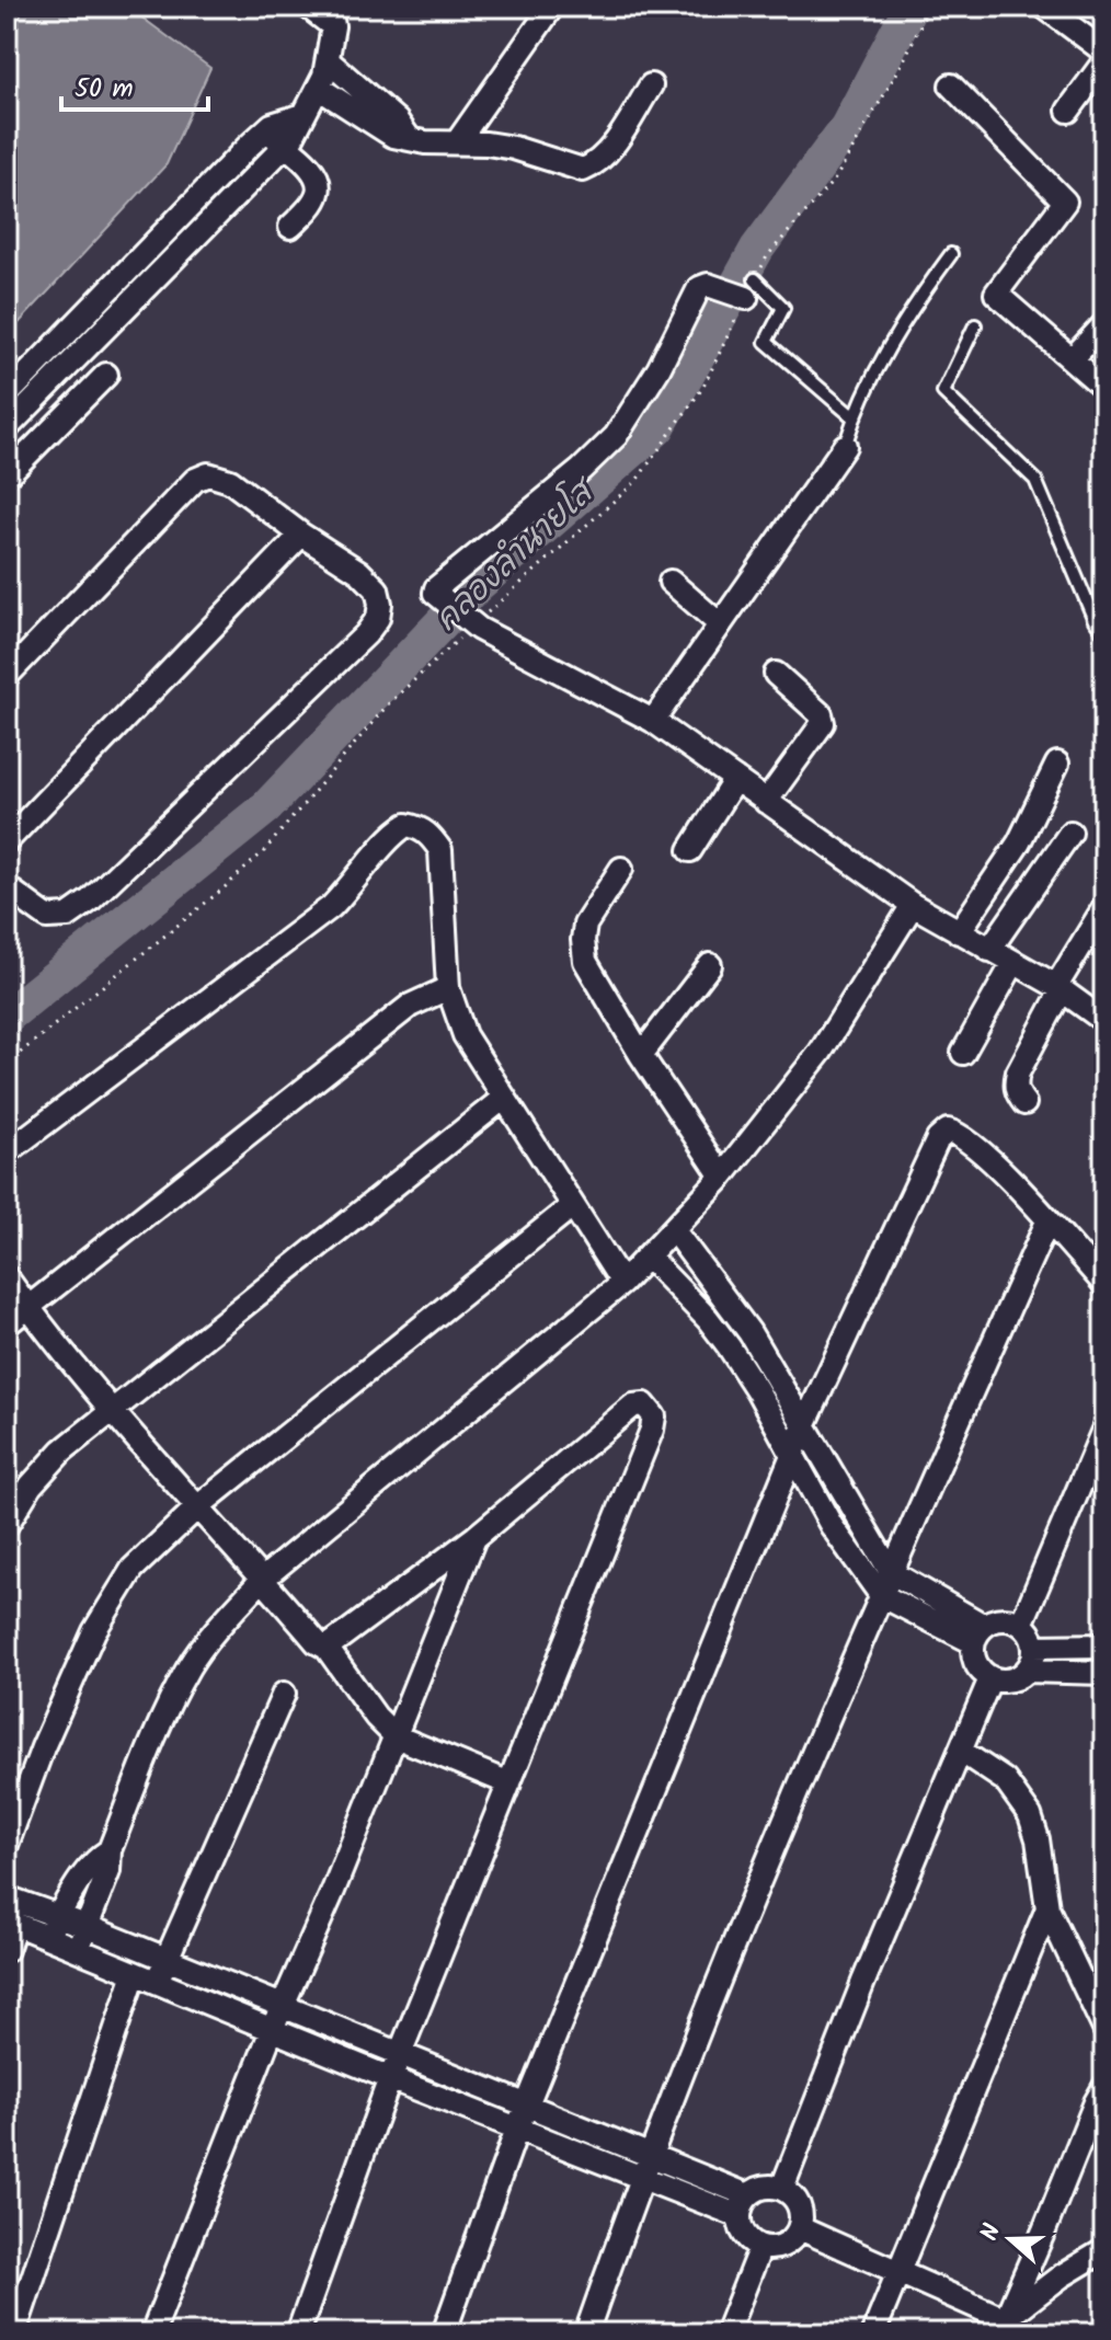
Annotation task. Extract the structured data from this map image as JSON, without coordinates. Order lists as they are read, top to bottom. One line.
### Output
{"water":["คลองลำนายโส"],"scale_bar":"50 m","north":"left"}
